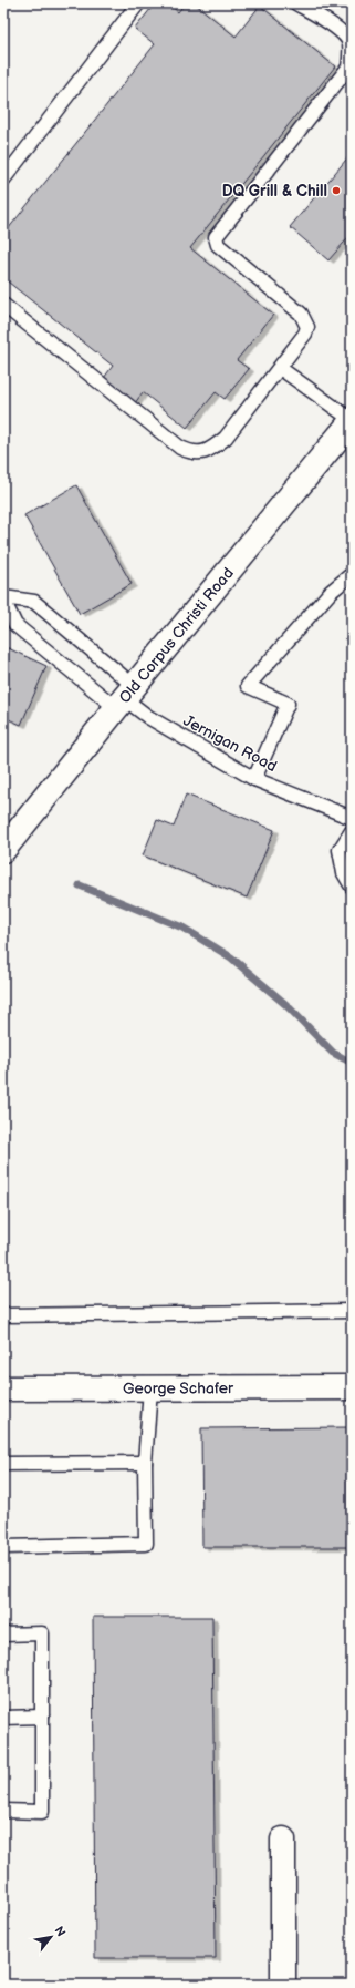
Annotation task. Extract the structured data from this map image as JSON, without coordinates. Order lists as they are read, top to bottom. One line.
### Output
{"streets":{"street":["Old Corpus Christi Road","George Schafer"],"lane":["Jernigan Road"]},"crossings":[["Old Corpus Christi Road","Jernigan Road"]],"places":["DQ Grill & Chill"],"north":"top right"}
